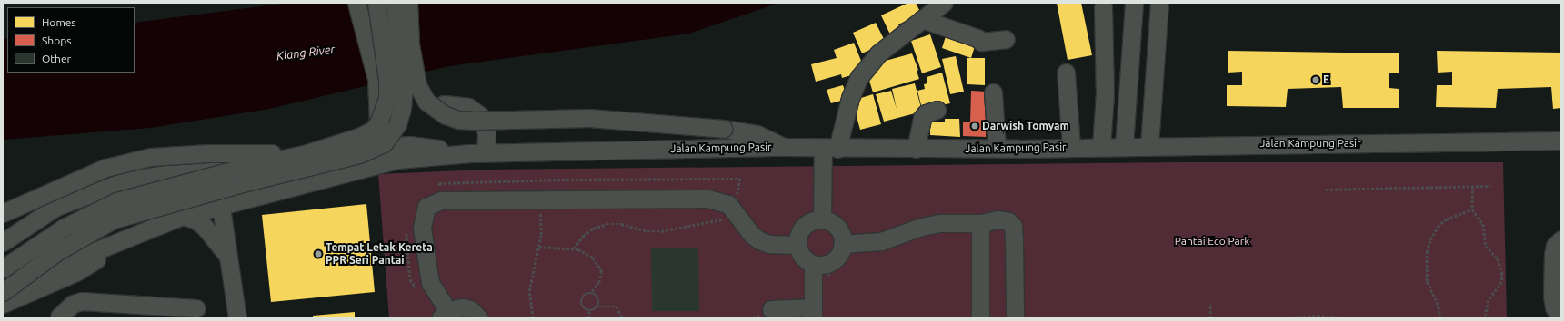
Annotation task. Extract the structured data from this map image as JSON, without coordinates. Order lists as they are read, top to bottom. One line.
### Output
{"streets":{"street":["Jalan Kampung Pasir"]},"water":["Klang River"],"parks":["Pantai Eco Park"],"places":["E","Darwish Tomyam","Tempat Letak Kereta PPR Seri Pantai"],"legend":["Homes","Shops","Other"]}
